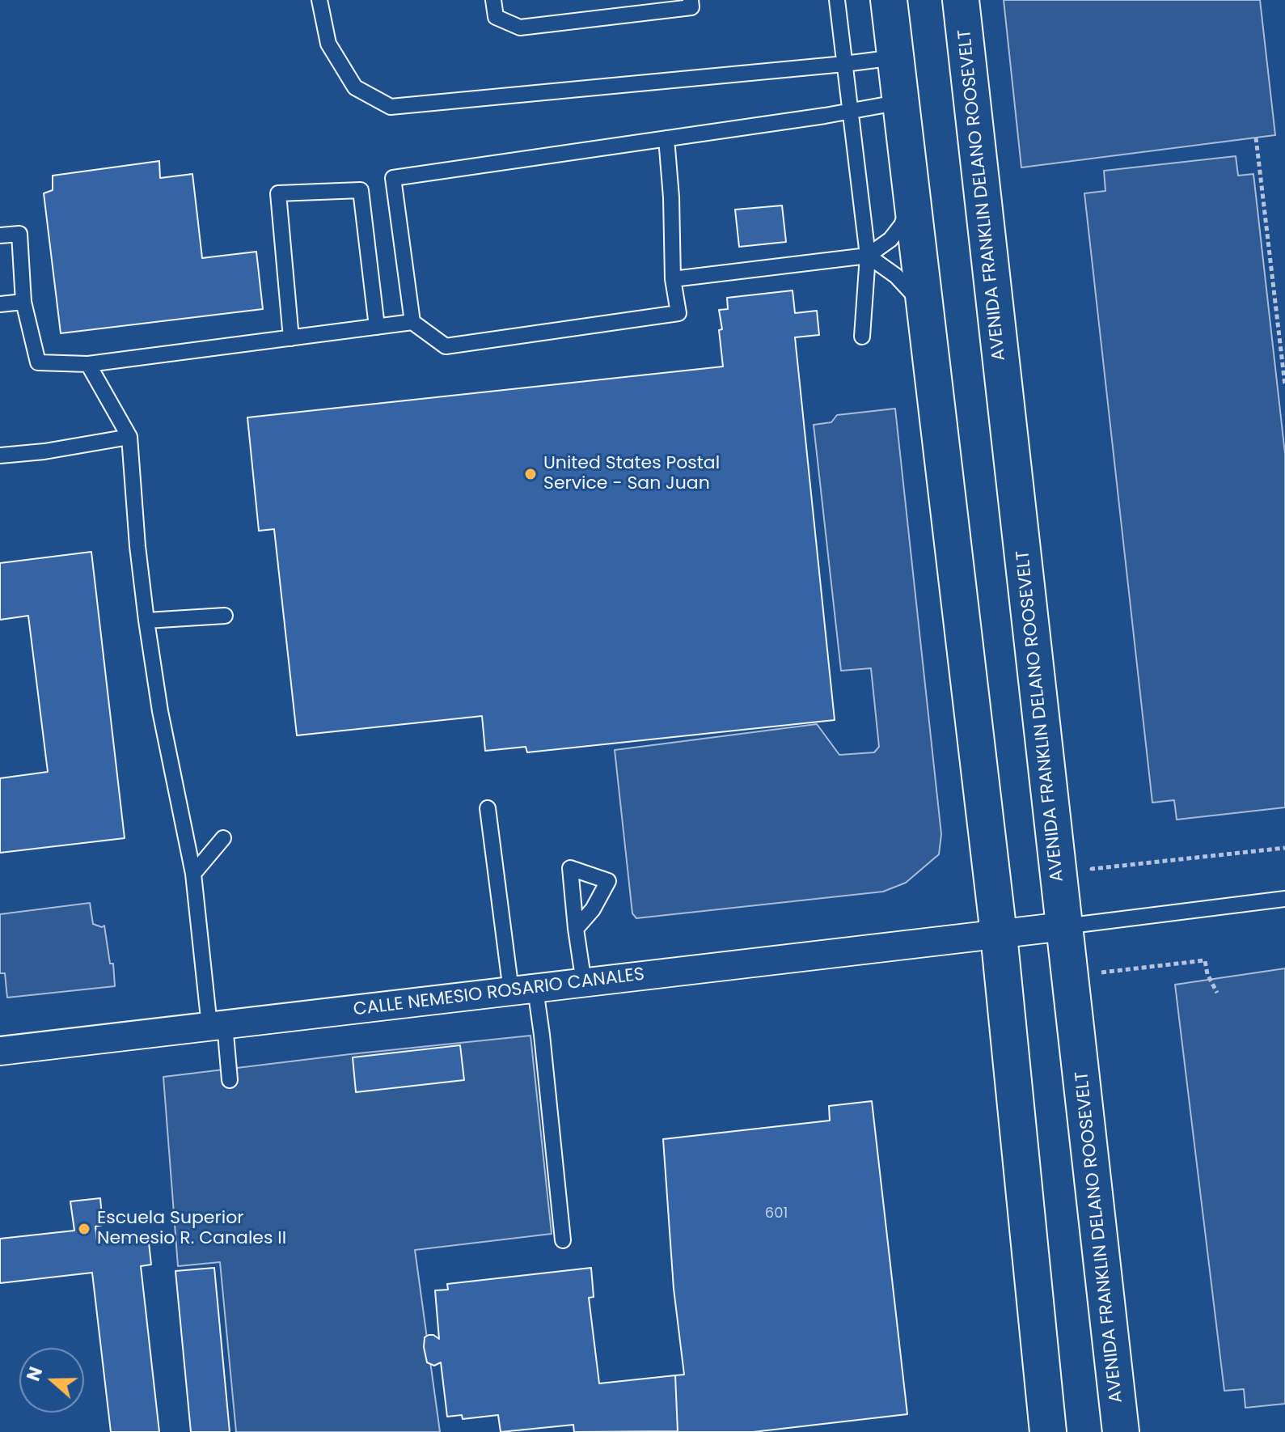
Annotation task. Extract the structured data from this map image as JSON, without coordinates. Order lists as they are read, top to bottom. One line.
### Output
{"streets":{"main road":["AVENIDA FRANKLIN DELANO ROOSEVELT"],"street":["CALLE NEMESIO ROSARIO CANALES"]},"crossings":[["AVENIDA FRANKLIN DELANO ROOSEVELT","CALLE NEMESIO ROSARIO CANALES"]],"places":["United States Postal Service - San Juan","Escuela Superior Nemesio R. Canales II"],"house_numbers":["601"],"north":"left"}
